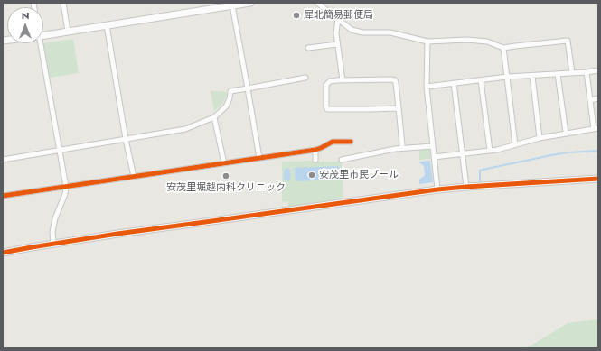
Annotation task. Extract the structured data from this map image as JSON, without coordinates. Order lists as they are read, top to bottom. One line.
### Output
{"places":["犀北簡易郵便局","安茂里市民プール","安茂里堀越内科クリニック"],"north":"top"}
